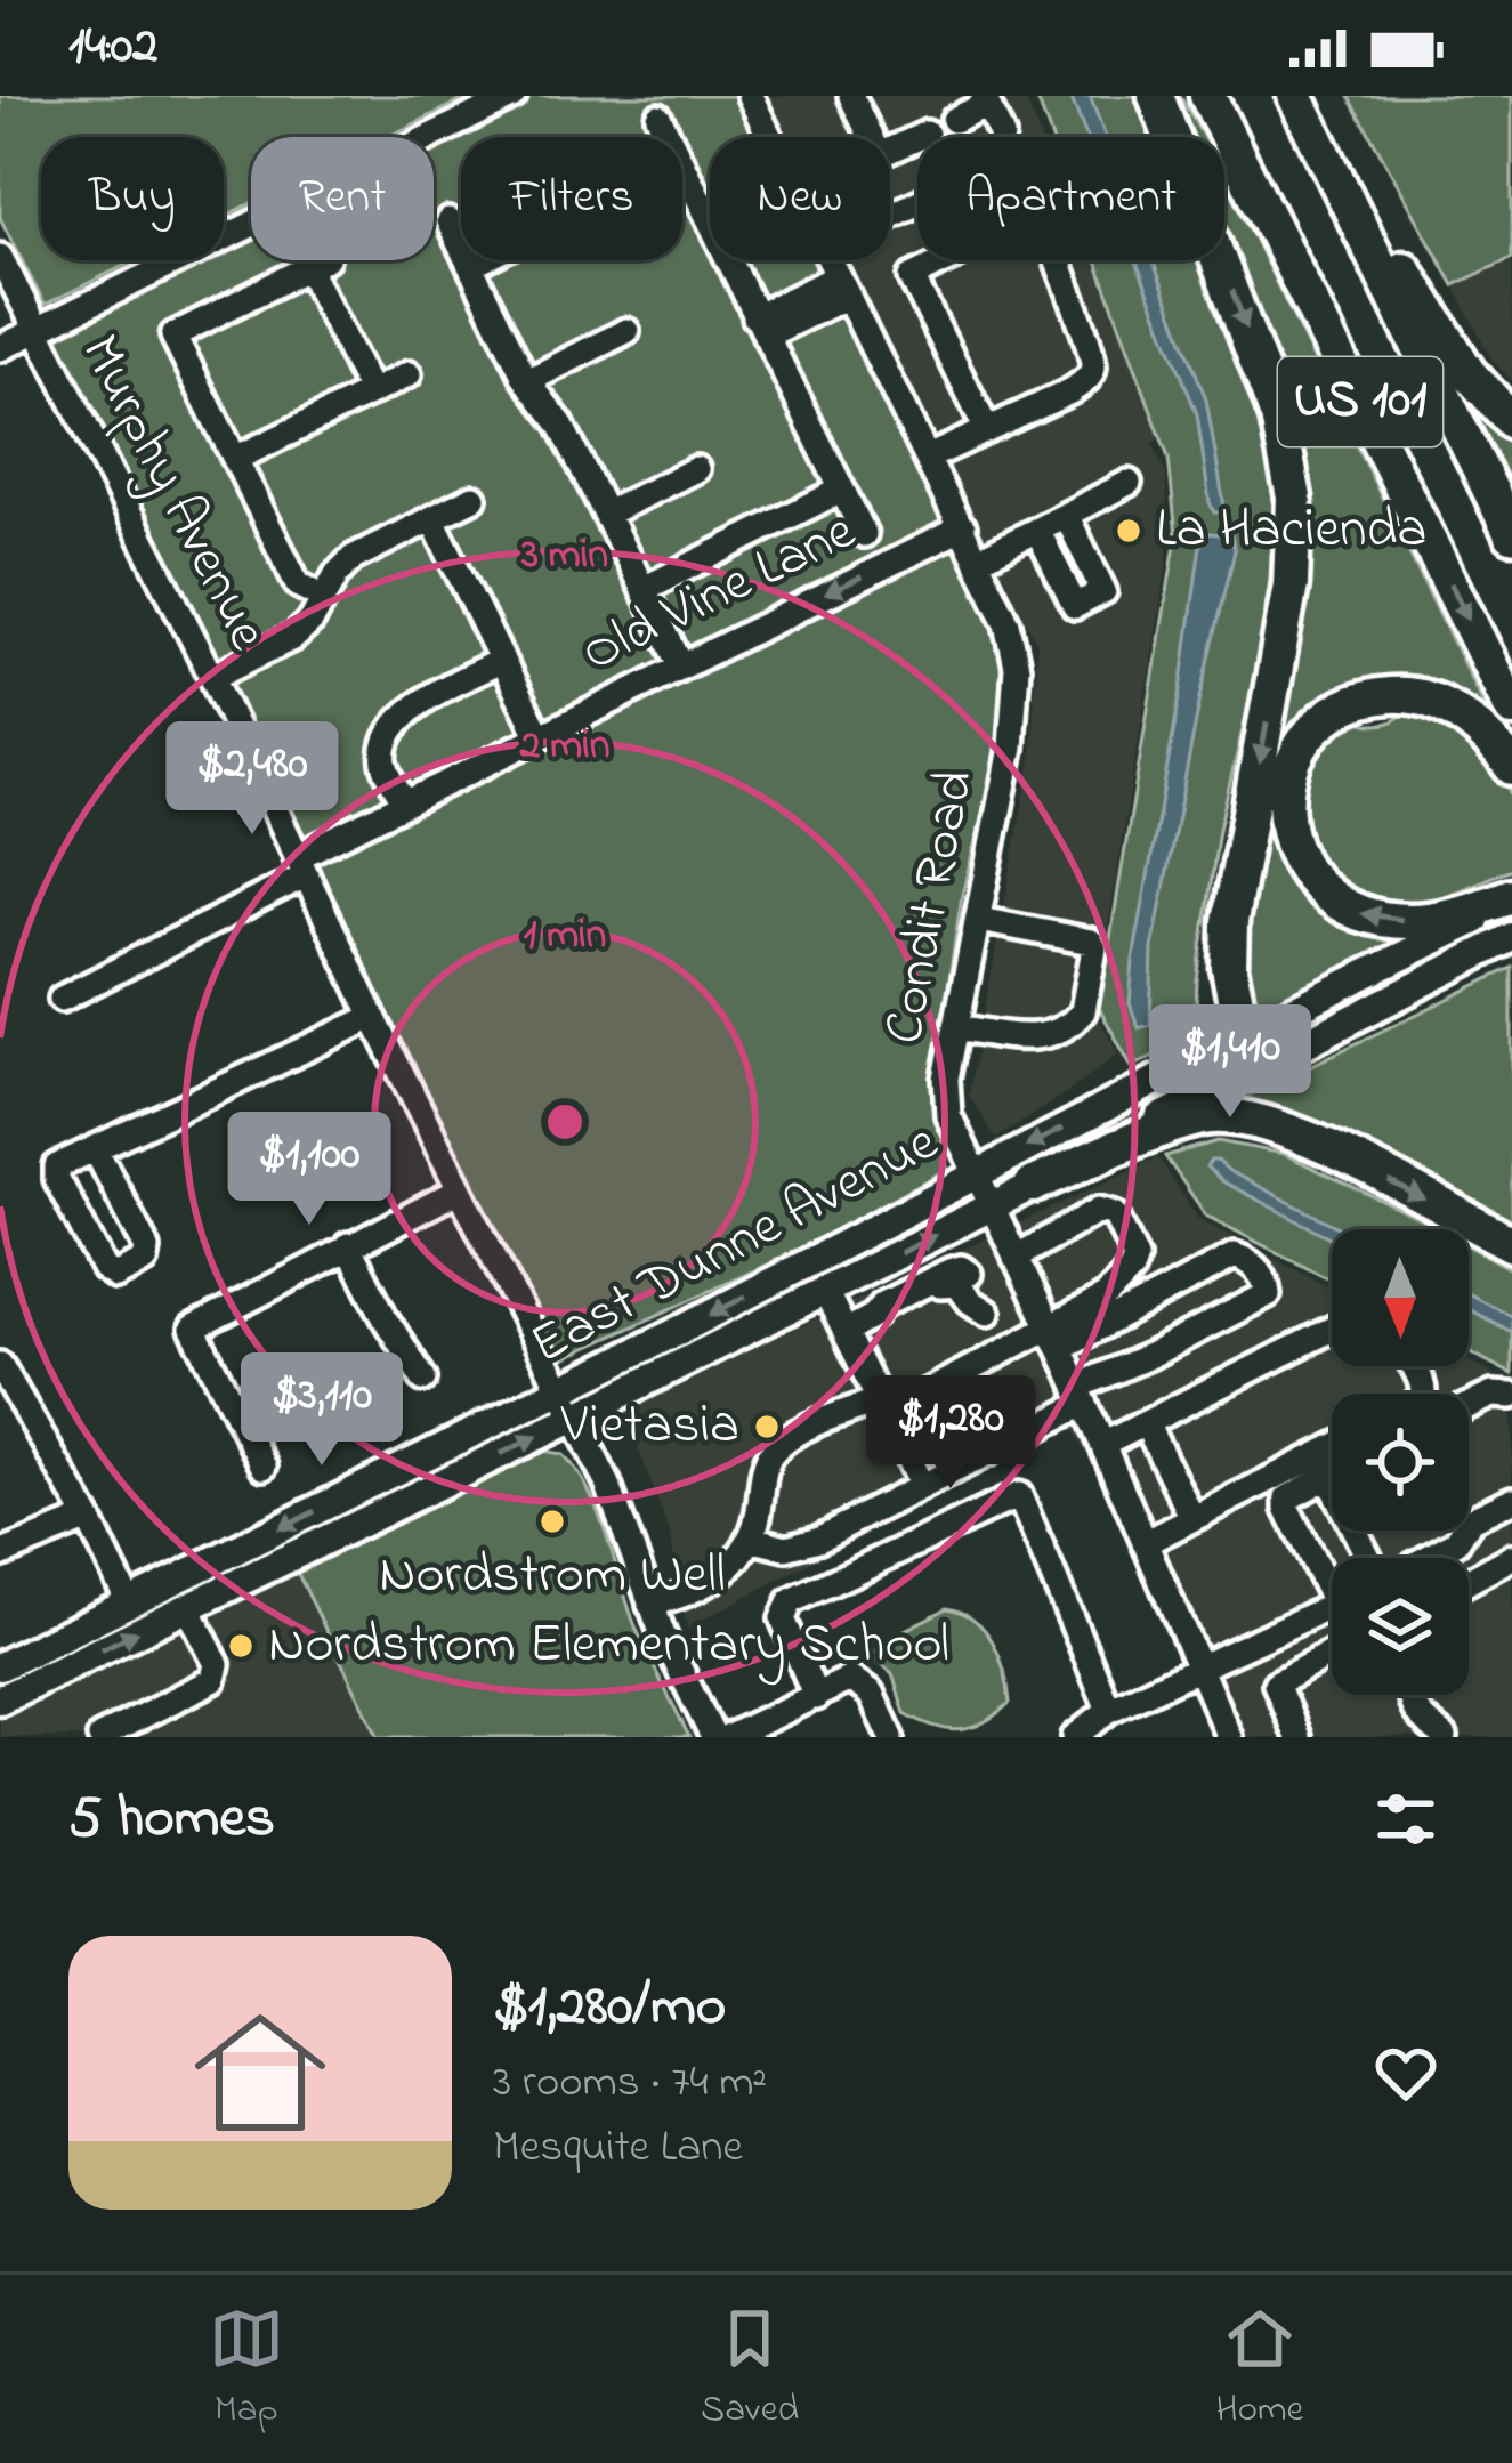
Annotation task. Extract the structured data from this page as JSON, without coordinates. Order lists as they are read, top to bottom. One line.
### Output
{"streets":{"highway":["US 101"],"main road":["East Dunne Avenue"],"street":["Murphy Avenue","Old Vine Lane","Condit Road"]},"crossings":[["Murphy Avenue","Old Vine Lane"],["Murphy Avenue","East Dunne Avenue"],["Old Vine Lane","Condit Road"],["Condit Road","East Dunne Avenue"]],"places":["La Hacienda","Vietasia","Nordstrom Well","Nordstrom Elementary School"],"north":"bottom","page":{"status":"14:02","chip":["Buy","Rent","Filters","New","Apartment"],"price":["$2,480","$1,410","$1,100","$3,110","$1,280"],"heading":"5 homes","list":[{"name":"$1,280/mo","note":"3 rooms · 74 m² · Mesquite Lane"}],"tabs":["Map","Saved","Home"]},"rings":["3 min","2 min","1 min"]}
